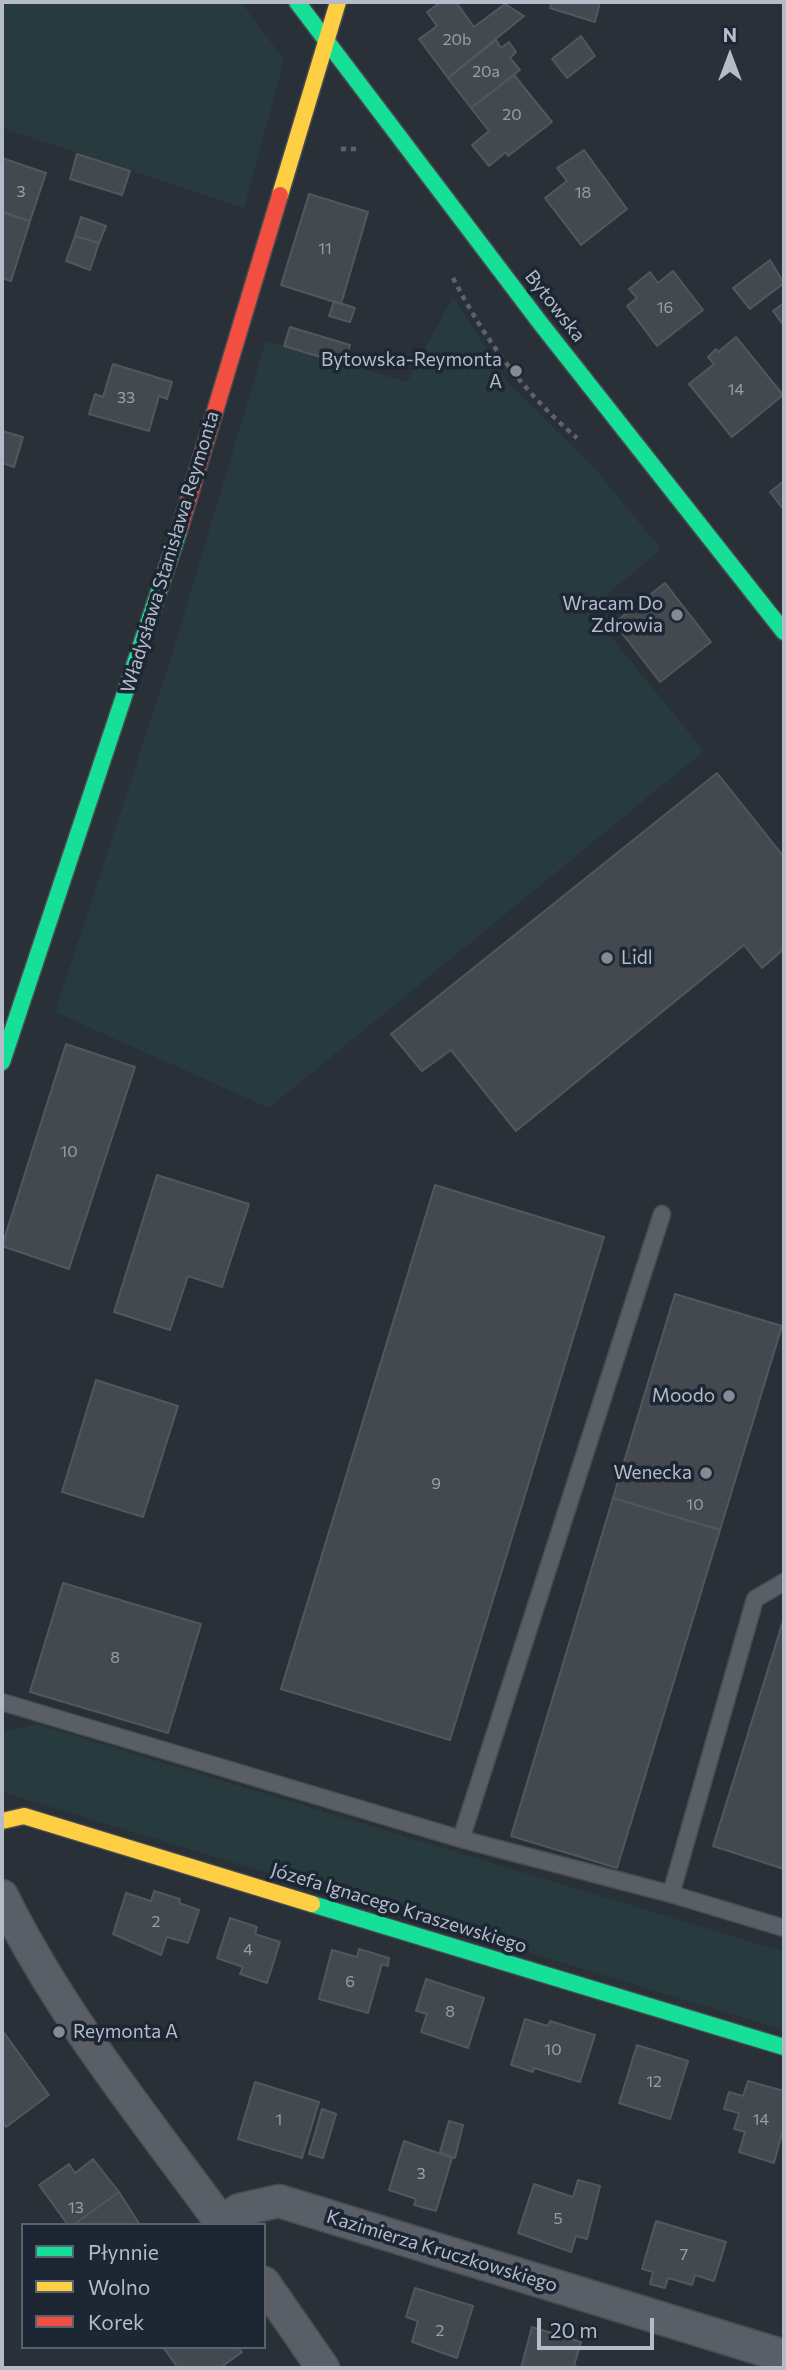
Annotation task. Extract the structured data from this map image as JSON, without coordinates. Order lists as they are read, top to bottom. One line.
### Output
{"streets":{"street":["Bytowska","Władysława Stanisława Reymonta","Józefa Ignacego Kraszewskiego","Kazimierza Kruczkowskiego"]},"crossings":[["Bytowska","Władysława Stanisława Reymonta"]],"places":["Bytowska-Reymonta A","Wracam Do Zdrowia","Lidl","Moodo","Wenecka","Reymonta A"],"house_numbers":["20b","20a","20","3","18","11","16","14","33","10","9","10","8","2","4","6","8","10","12","1","14","3","13","5","7","2"],"legend":["Płynnie","Wolno","Korek"],"scale_bar":"20 m","north":"top"}
